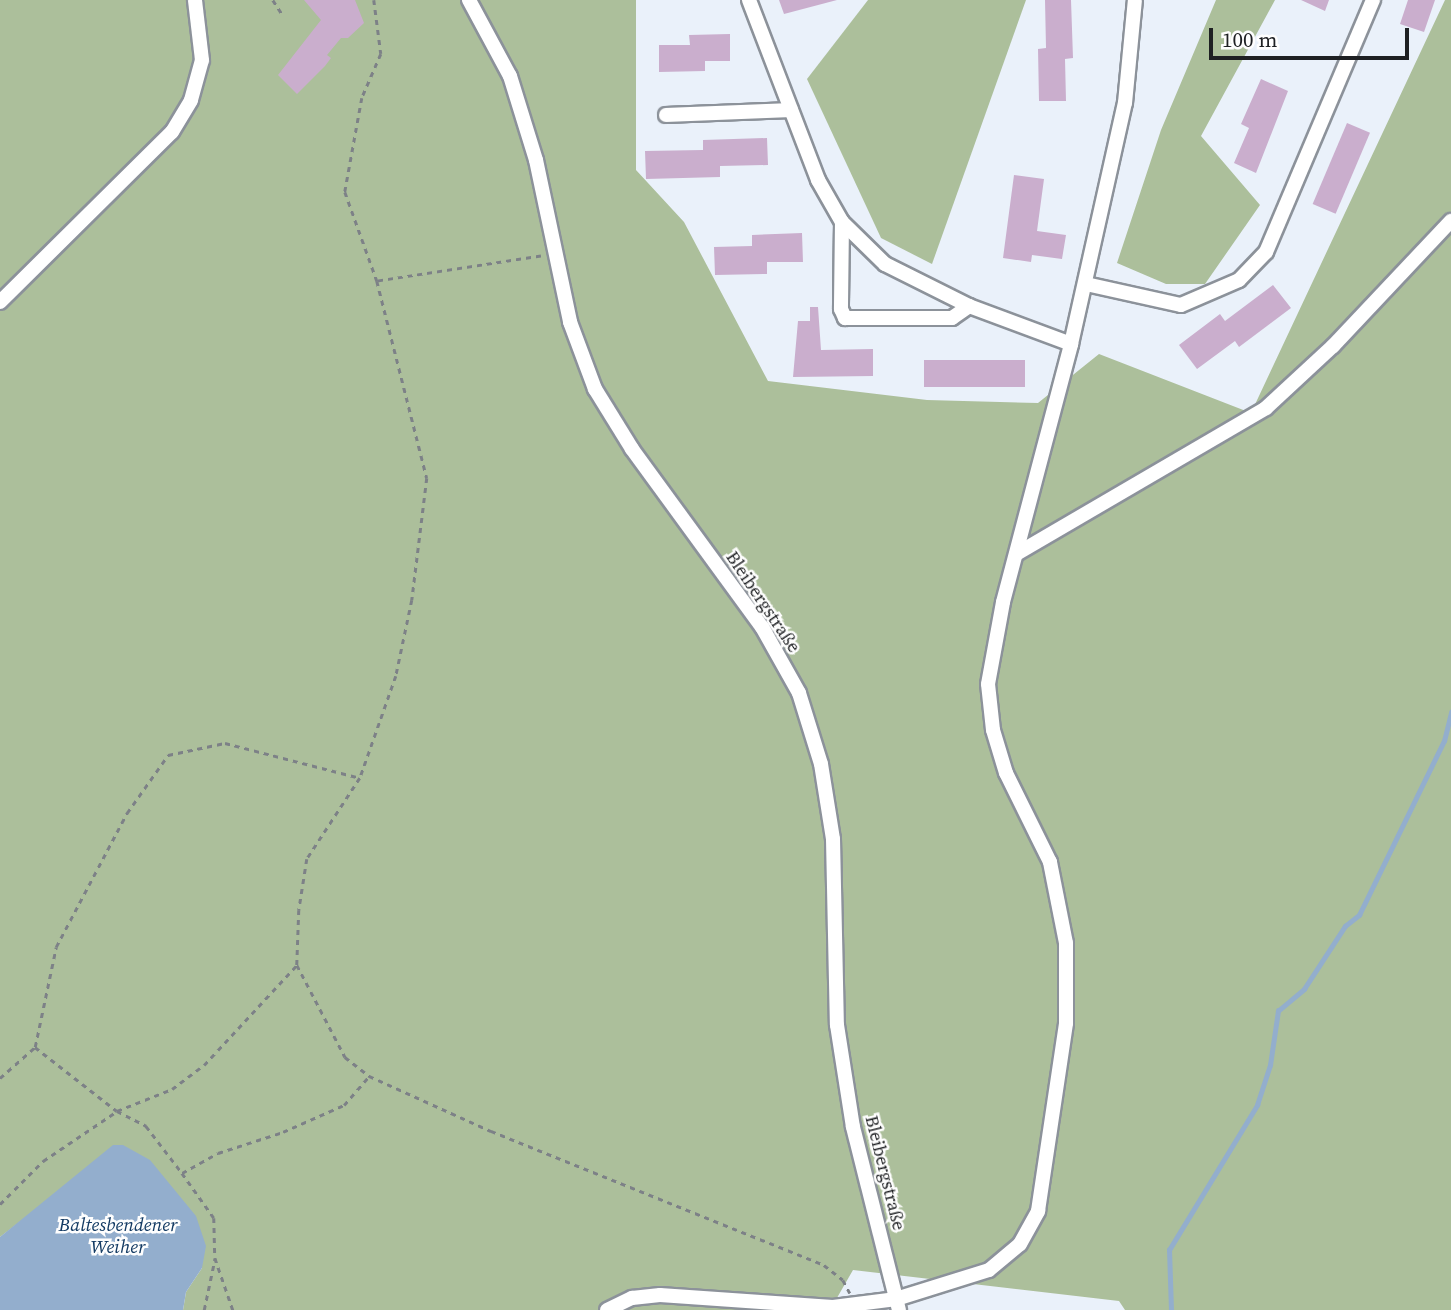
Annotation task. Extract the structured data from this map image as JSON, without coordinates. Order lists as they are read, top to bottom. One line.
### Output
{"streets":{"street":["Bleibergstraße"]},"water":["Baltesbendener Weiher"],"scale_bar":"100 m"}
